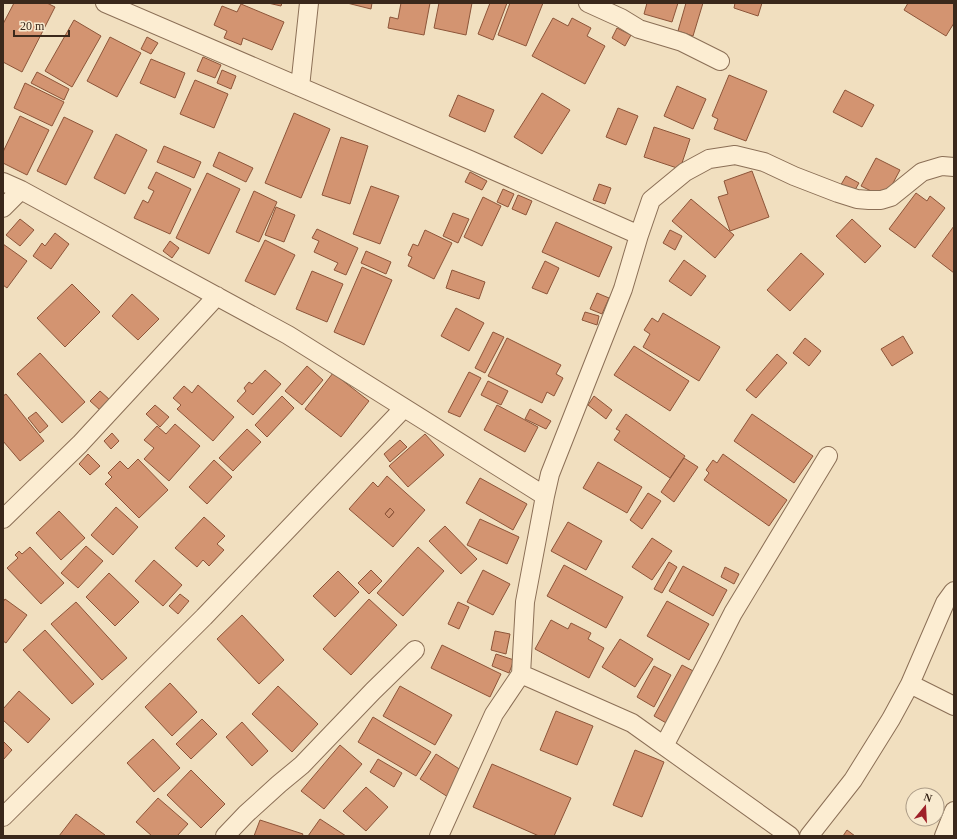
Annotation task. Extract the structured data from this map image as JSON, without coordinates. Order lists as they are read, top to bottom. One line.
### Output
{"scale_bar":"20 m","north":"top"}
